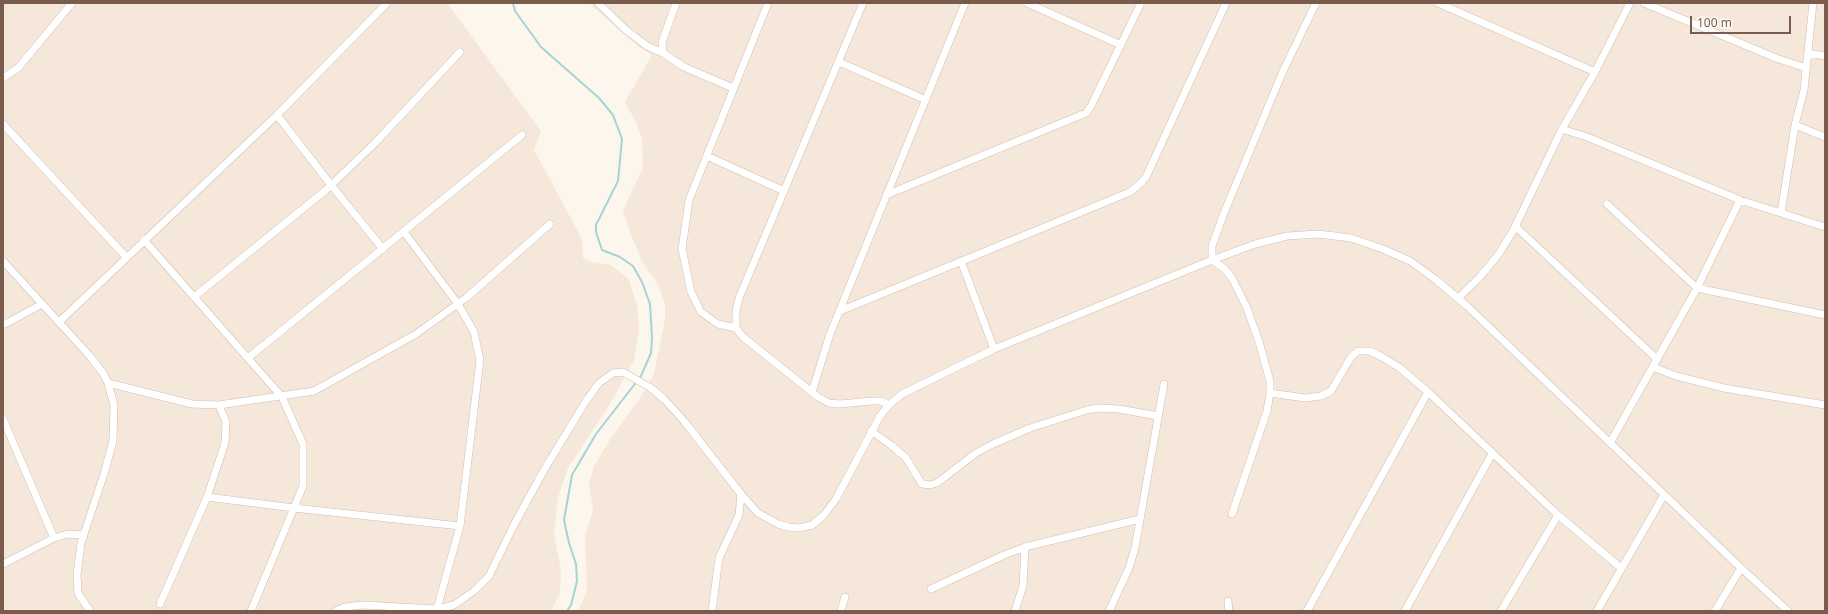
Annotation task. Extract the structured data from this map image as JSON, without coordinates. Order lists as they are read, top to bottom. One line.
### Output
{"scale_bar":"100 m"}
